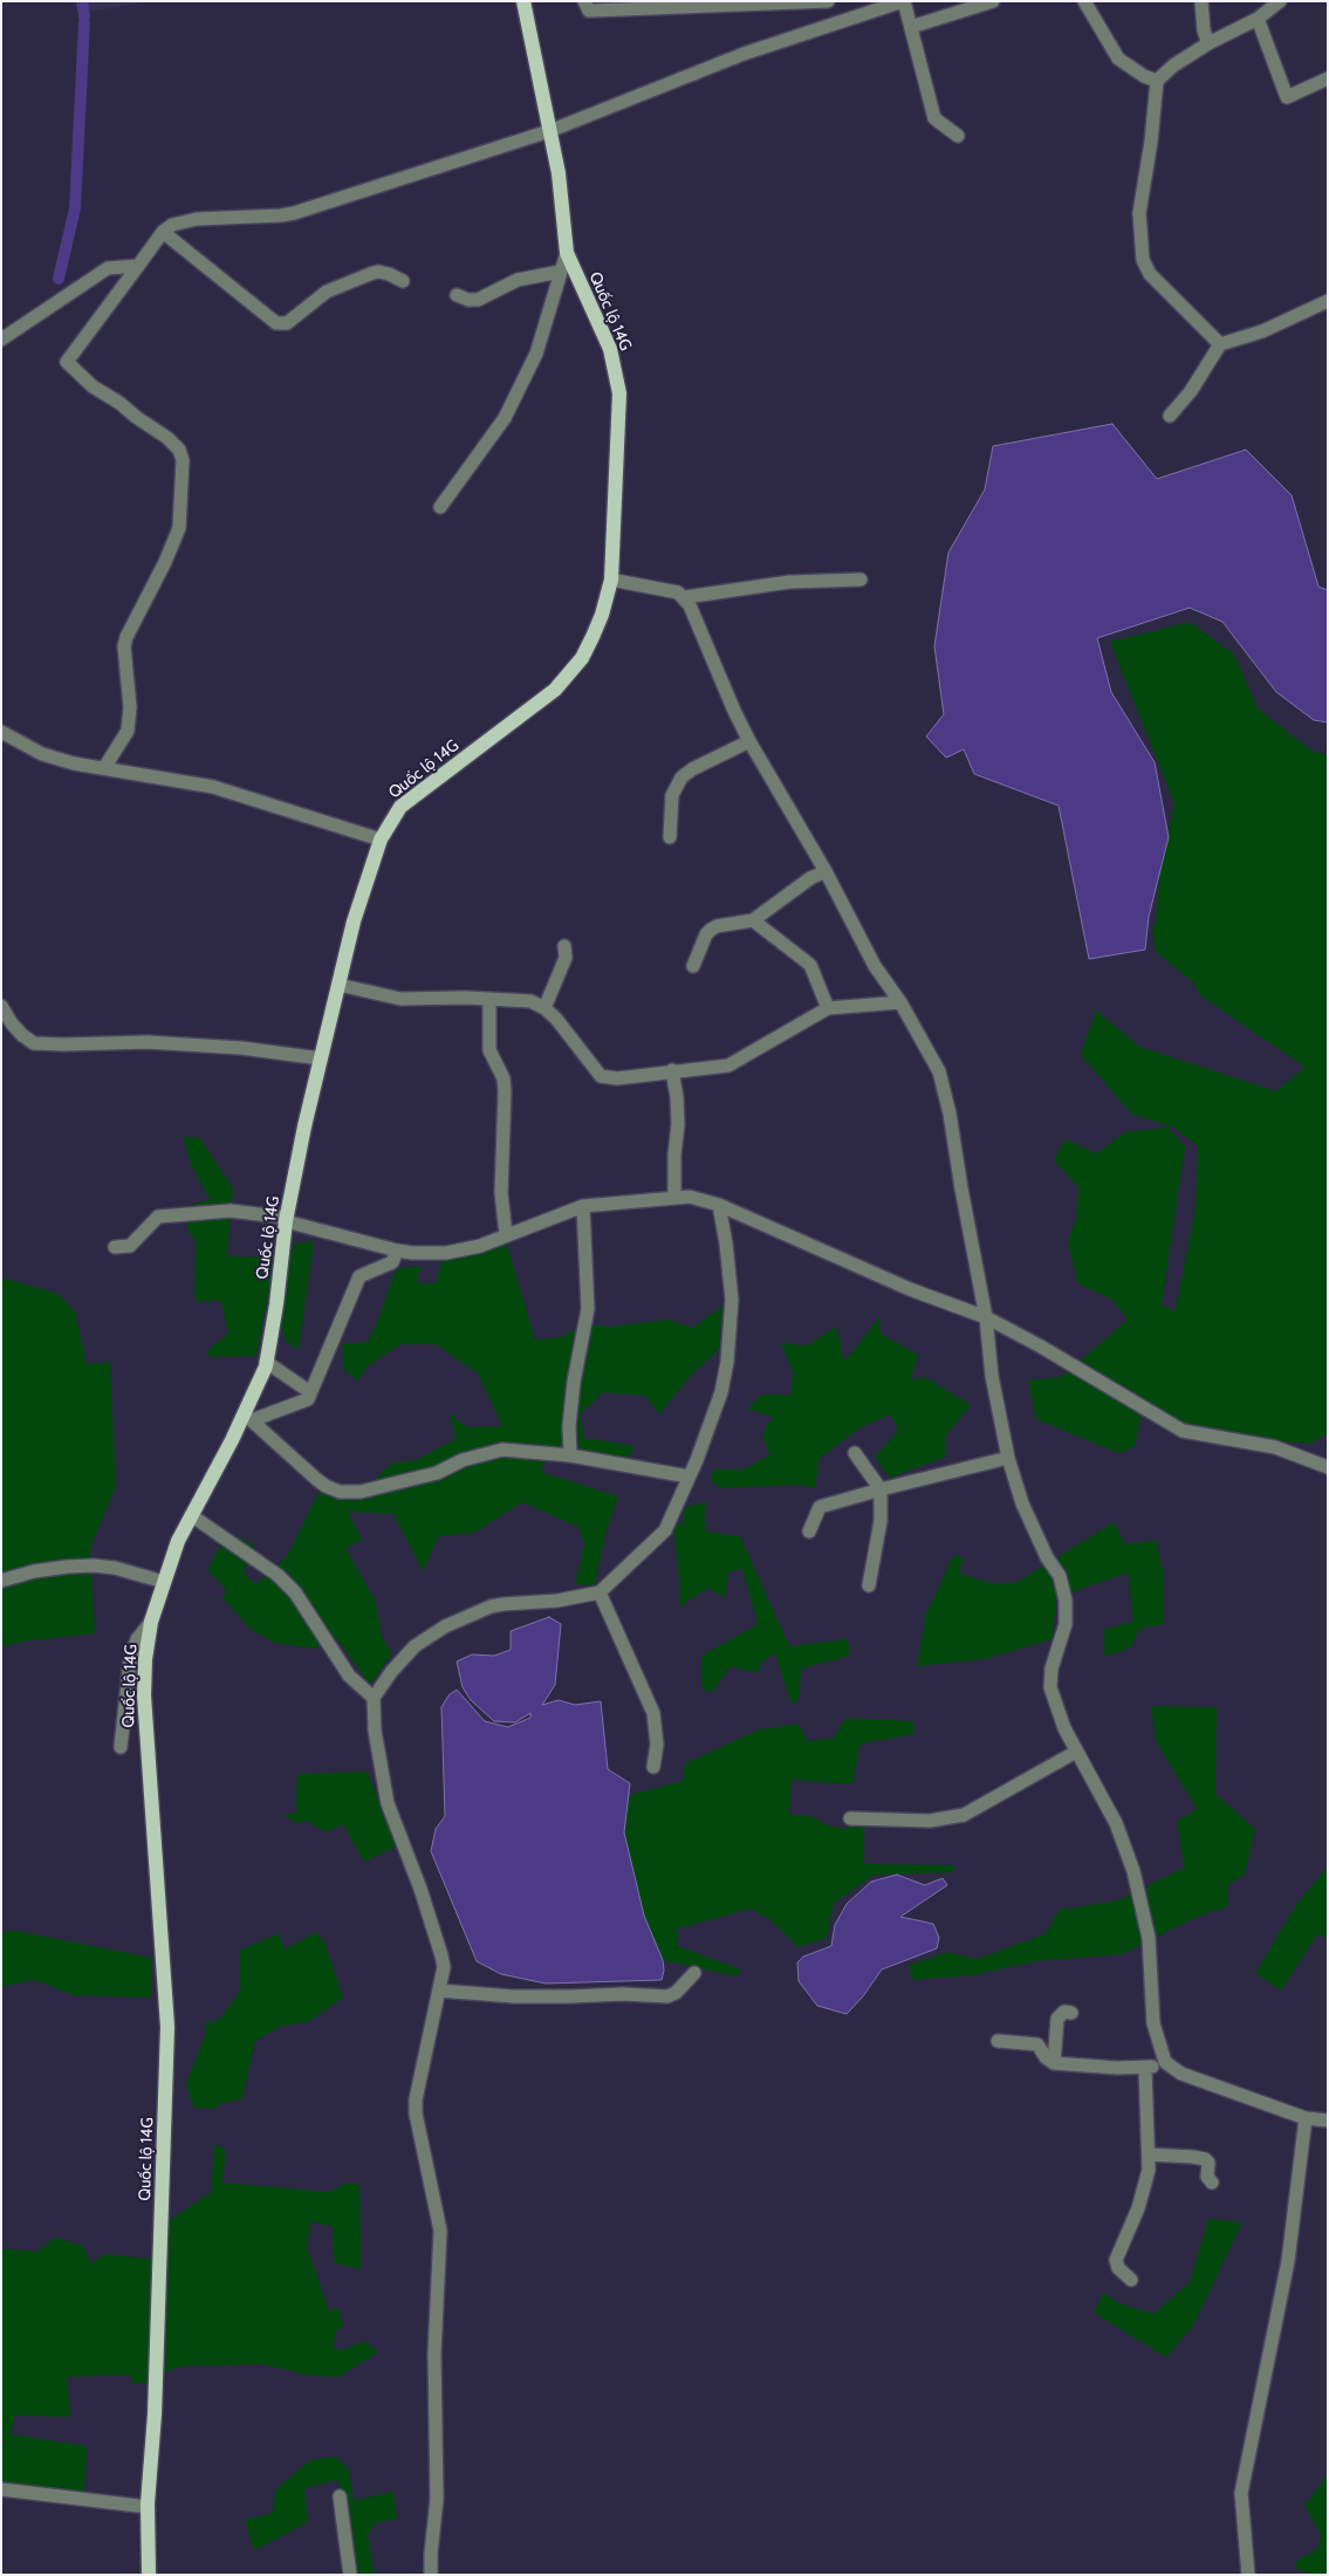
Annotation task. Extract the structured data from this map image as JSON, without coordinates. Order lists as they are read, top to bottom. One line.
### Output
{"streets":{"main road":["Quốc lộ 14G"]}}
